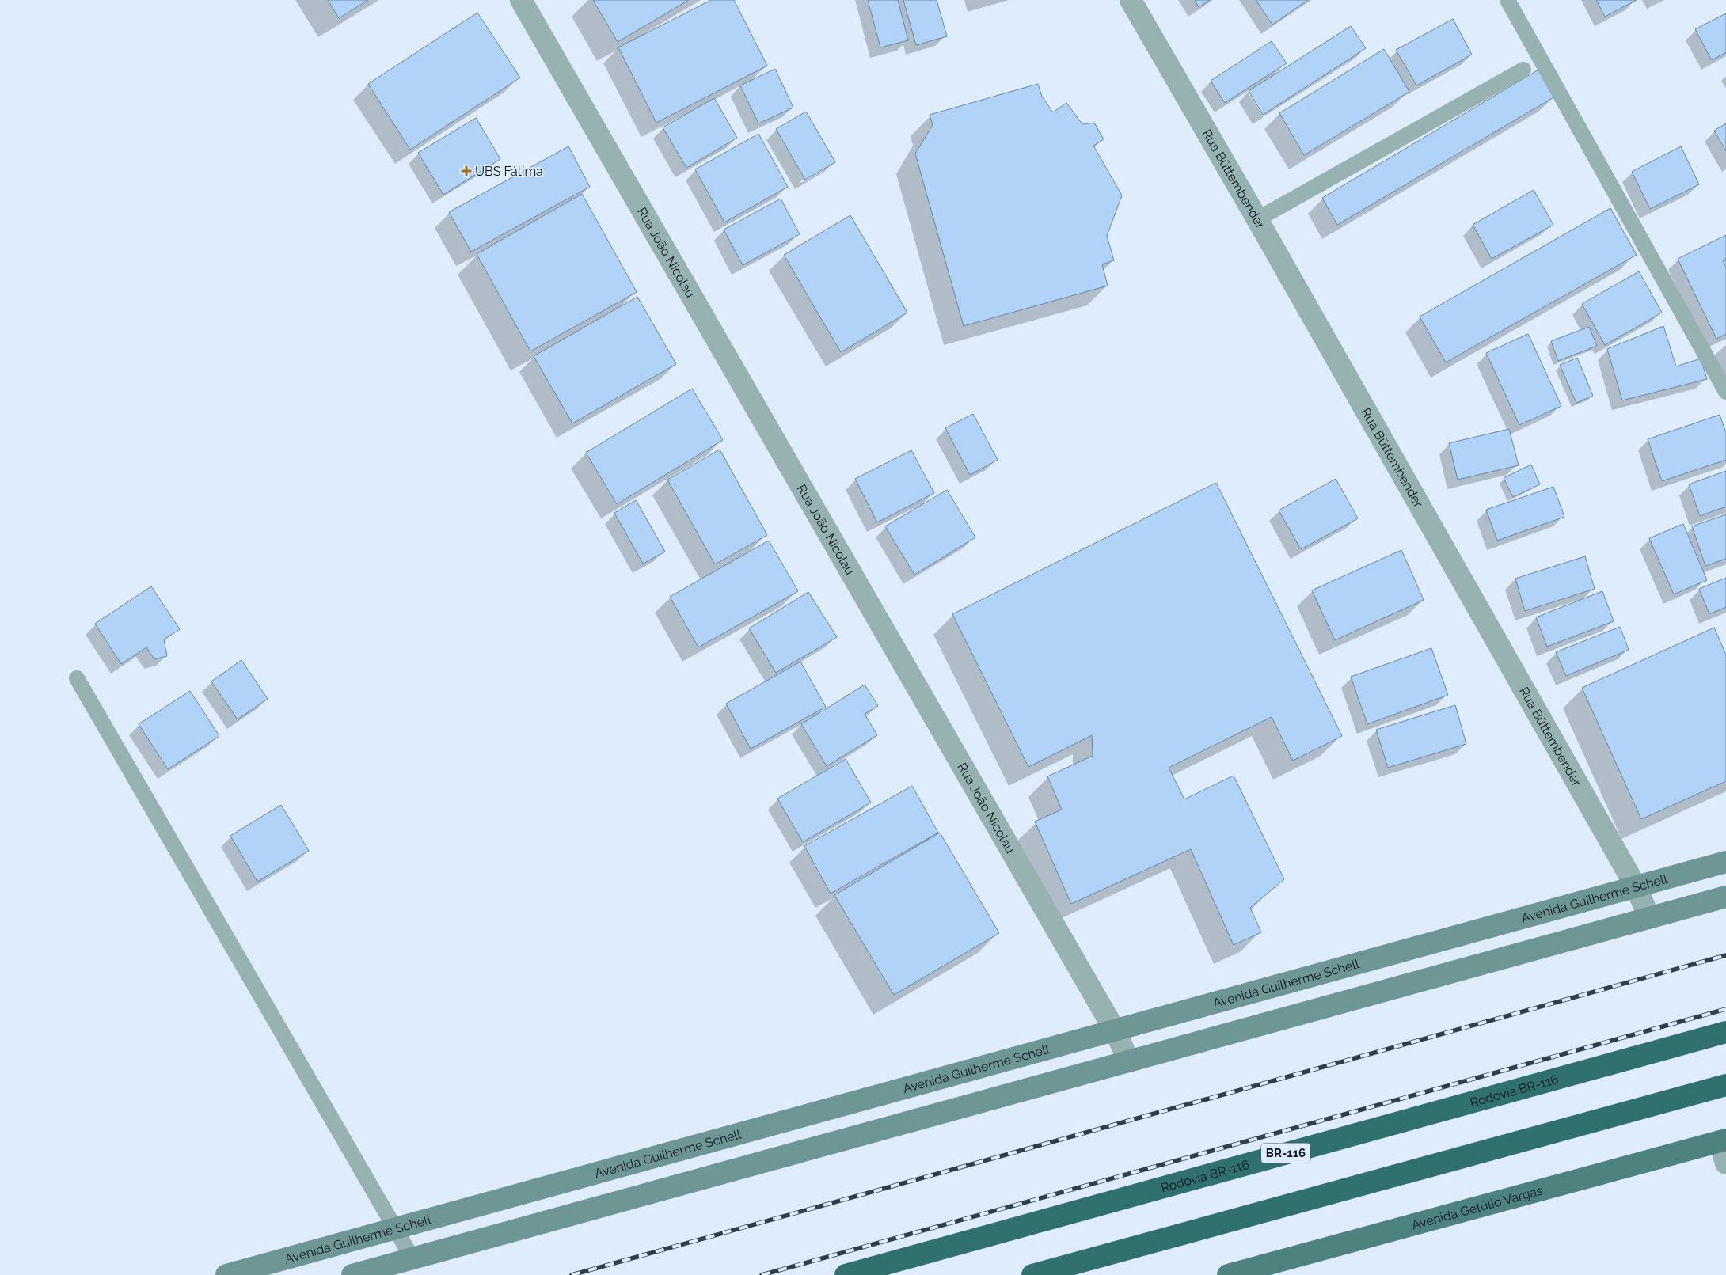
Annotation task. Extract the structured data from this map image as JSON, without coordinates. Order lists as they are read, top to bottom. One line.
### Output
{"streets":{"highway":["Rodovia BR-116","BR-116"],"main road":["Avenida Guilherme Schell","Avenida Getúlio Vargas"],"street":["Rua Büttembender","Rua João Nicolau"]},"crossings":[["Rua Büttembender","Avenida Guilherme Schell"],["Rua João Nicolau","Avenida Guilherme Schell"]],"places":{"health":["UBS Fátima"]}}
